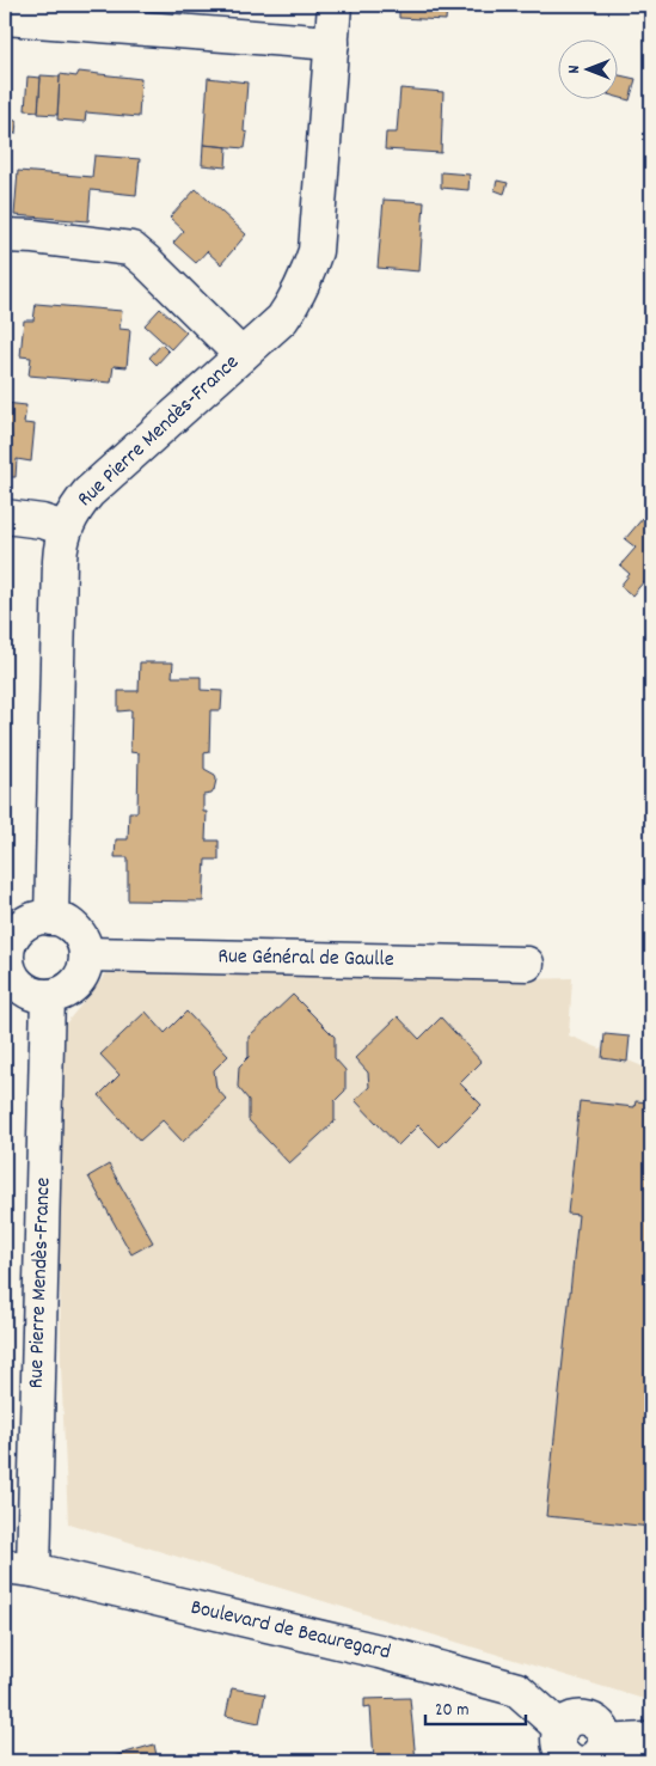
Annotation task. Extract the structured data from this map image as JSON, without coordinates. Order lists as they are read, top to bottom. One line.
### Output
{"streets":{"street":["Rue Pierre Mendès-France","Rue Général de Gaulle","Boulevard de Beauregard"]},"crossings":[["Rue Pierre Mendès-France","Rue Général de Gaulle"],["Rue Pierre Mendès-France","Boulevard de Beauregard"]],"scale_bar":"20 m","north":"left"}
